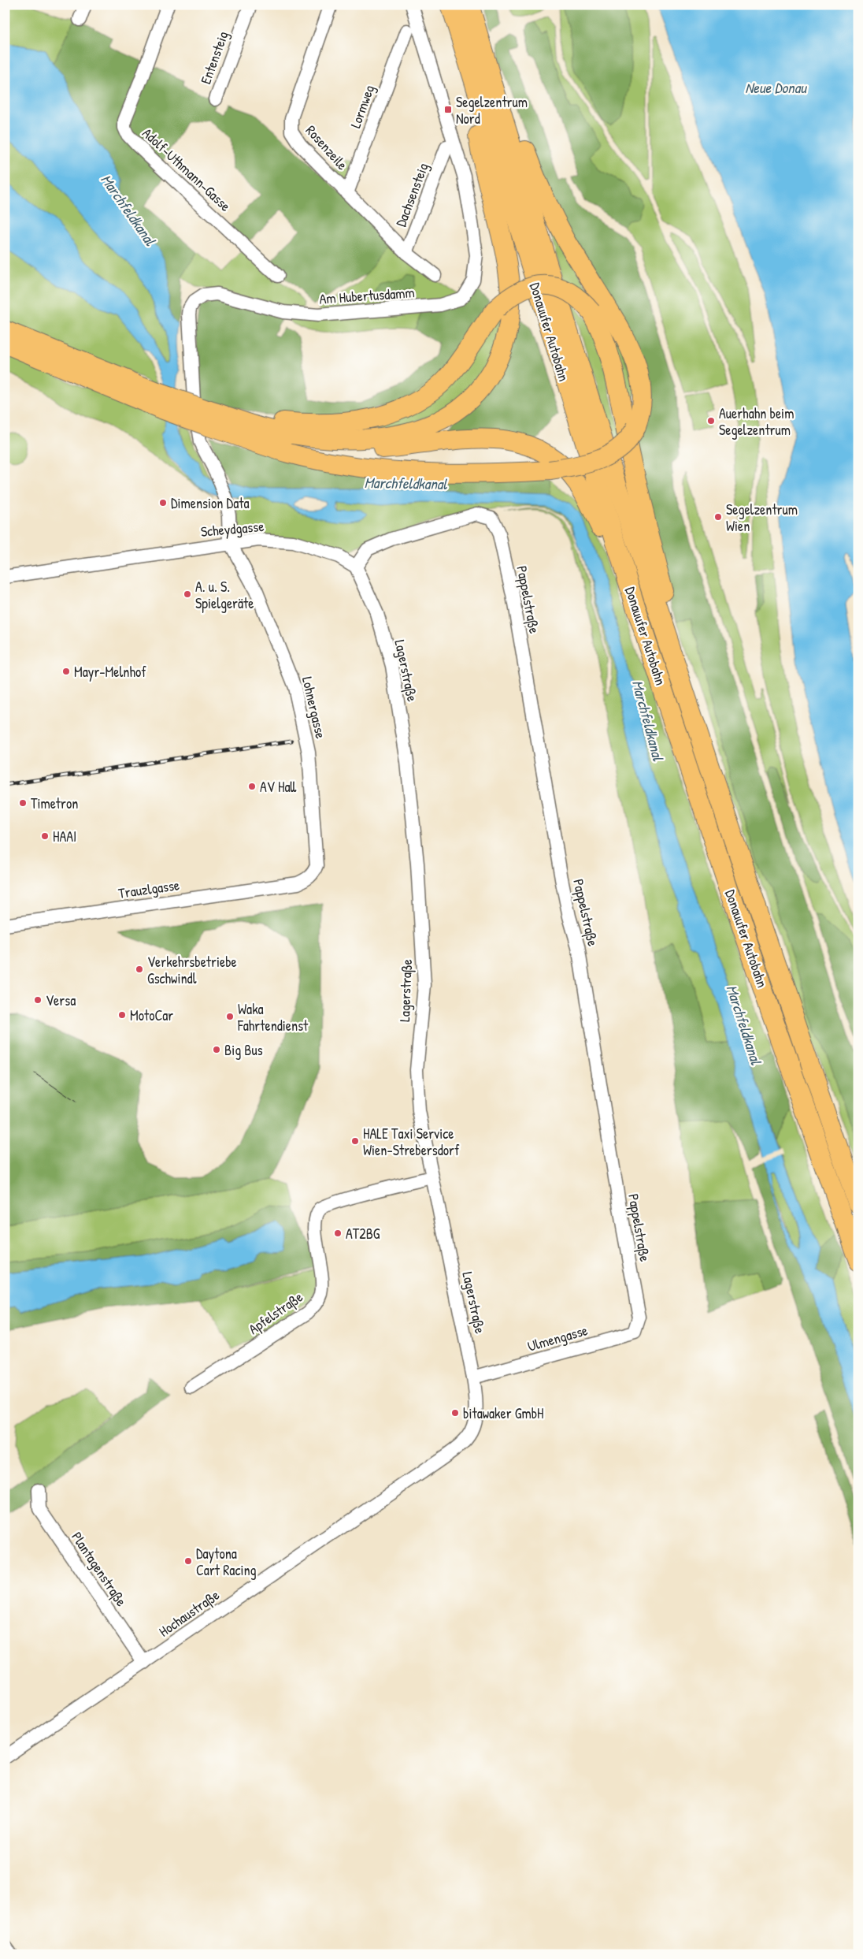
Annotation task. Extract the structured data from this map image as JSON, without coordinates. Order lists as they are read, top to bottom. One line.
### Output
{"streets":{"highway":["Donauufer Autobahn"],"street":["Entensteig","Lormweg","Rosenzeile","Adolf-Uthmann-Gasse","Dachsensteig","Am Hubertusdamm","Scheydgasse","Pappelstraße","Lagerstraße","Lohnergasse","Trauzlgasse","Apfelstraße","Ulmengasse","Plantagenstraße","Hochaustraße"]},"crossings":[["Lormweg","Rosenzeile"],["Rosenzeile","Dachsensteig"],["Am Hubertusdamm","Scheydgasse"],["Am Hubertusdamm","Lohnergasse"],["Scheydgasse","Pappelstraße"],["Scheydgasse","Lagerstraße"],["Scheydgasse","Lohnergasse"],["Pappelstraße","Lagerstraße"],["Pappelstraße","Ulmengasse"],["Lagerstraße","Apfelstraße"],["Lagerstraße","Ulmengasse"],["Lagerstraße","Hochaustraße"],["Lohnergasse","Trauzlgasse"],["Plantagenstraße","Hochaustraße"]],"water":["Neue Donau","Marchfeldkanal"],"places":{"transit":["Segelzentrum Nord"],"other":["Auerhahn beim Segelzentrum","Dimension Data","Segelzentrum Wien","A. u. S. Spielgeräte","Mayr-Melnhof","AV Hall","Timetron","HAAI","Verkehrsbetriebe Gschwindl","Versa","MotoCar","Waka Fahrtendienst","Big Bus","HALE Taxi Service Wien-Strebersdorf","AT2BG","bitawaker GmbH","Daytona Cart Racing"]}}
